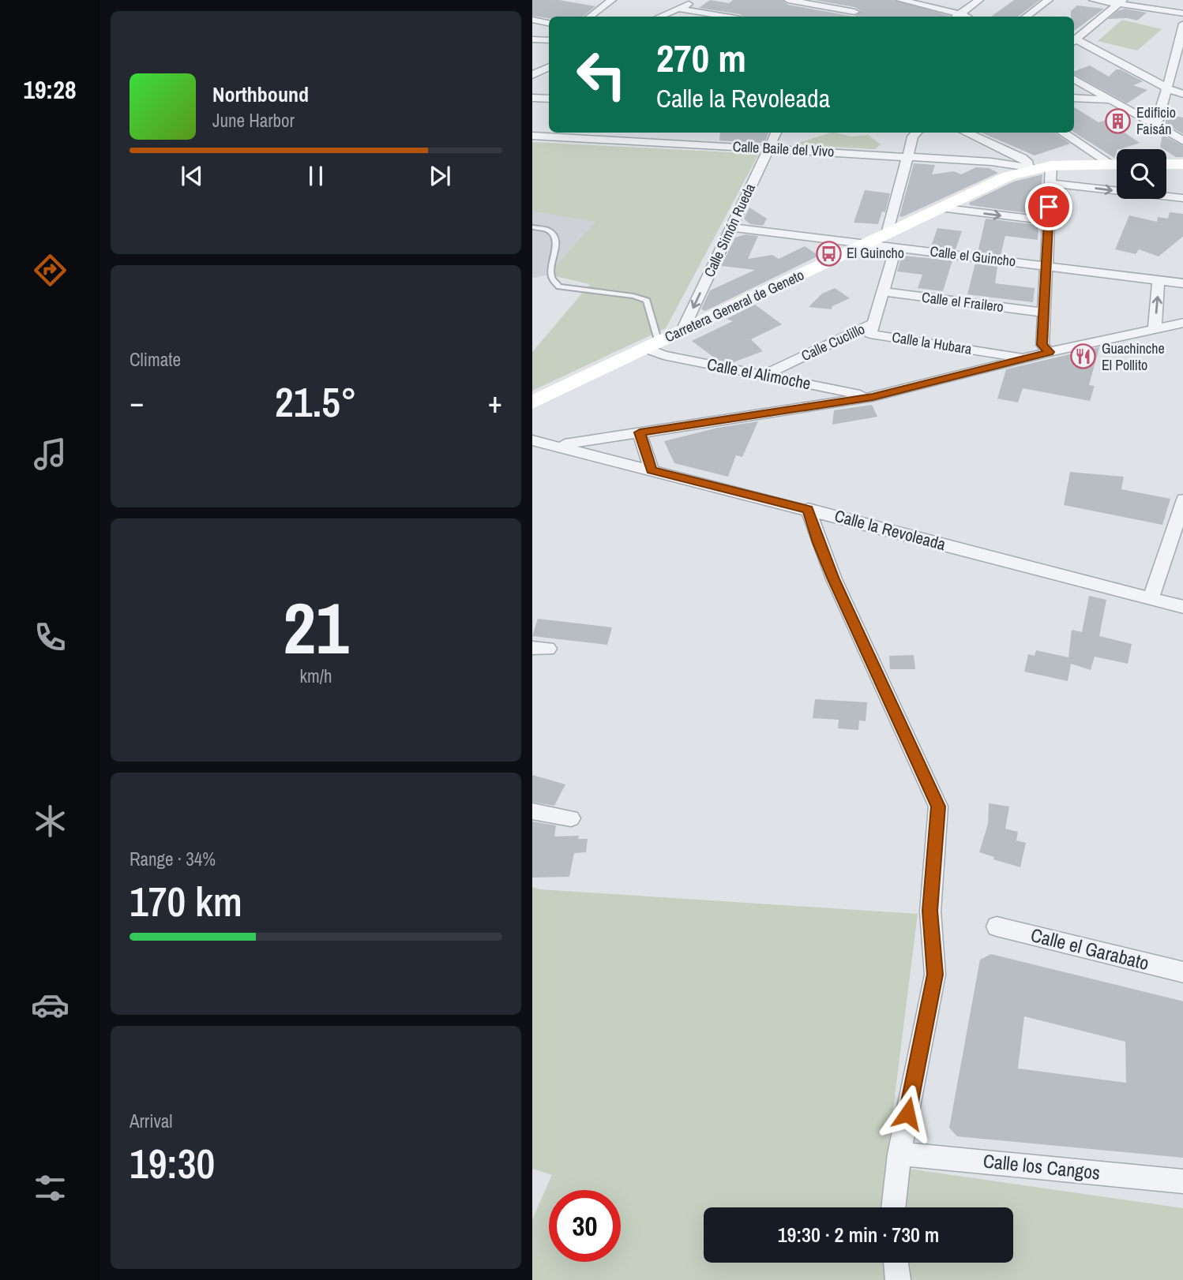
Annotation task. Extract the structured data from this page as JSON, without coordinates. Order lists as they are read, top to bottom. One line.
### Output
{"streets":{"main road":["Carretera General de Geneto"],"street":["Calle Baile del Vivo","Calle Simón Rueda","Calle el Guincho","Calle el Frailero","Calle Cuclillo","Calle la Hubara","Calle el Alimoche","Calle la Revoleada","Calle el Garabato","Calle los Cangos"]},"crossings":[["Calle Baile del Vivo","Calle Simón Rueda"],["Calle Baile del Vivo","Carretera General de Geneto"],["Calle Baile del Vivo","Calle Cuclillo"],["Calle Simón Rueda","Carretera General de Geneto"],["Calle el Guincho","Carretera General de Geneto"],["Calle el Guincho","Calle Cuclillo"],["Calle el Frailero","Calle Cuclillo"],["Carretera General de Geneto","Calle Cuclillo"],["Carretera General de Geneto","Calle el Alimoche"],["Calle Cuclillo","Calle la Hubara"],["Calle Cuclillo","Calle el Alimoche"]],"one_way":["Calle Simón Rueda"],"places":{"building":["Edificio Faisán"],"bus stop":["El Guincho"],"restaurant":["Guachinche El Pollito"]},"page":{"tabs":"19:28","turn":["270 m","Calle la Revoleada"],"song":["Northbound","June Harbor"],"tile":["Climate",["21","km/h"],["Range · 34%","170 km"],["Arrival","19:30"]],"heat":["−","21.5°","+"],"limit":"30","trip":"19:30 · 2 min · 730 m"}}
